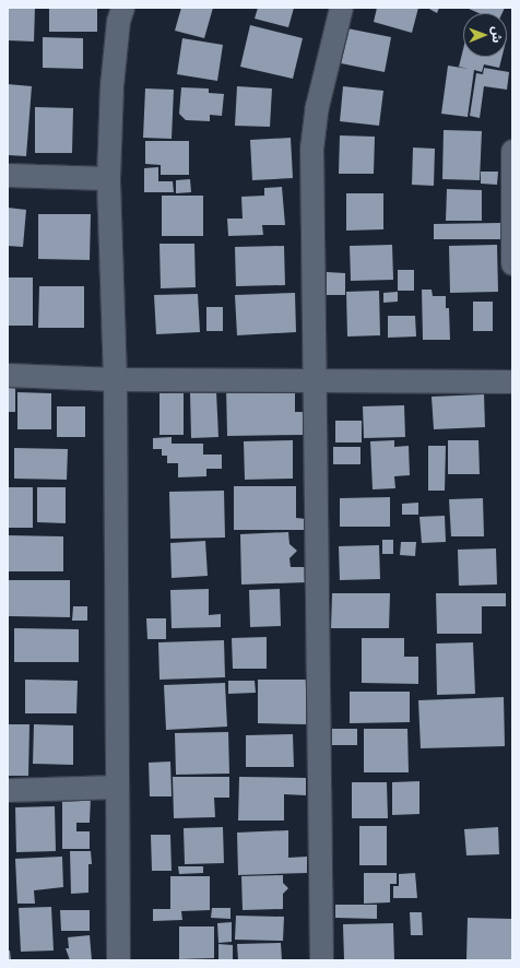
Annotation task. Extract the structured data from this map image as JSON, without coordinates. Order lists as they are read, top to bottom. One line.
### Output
{"north":"right"}
